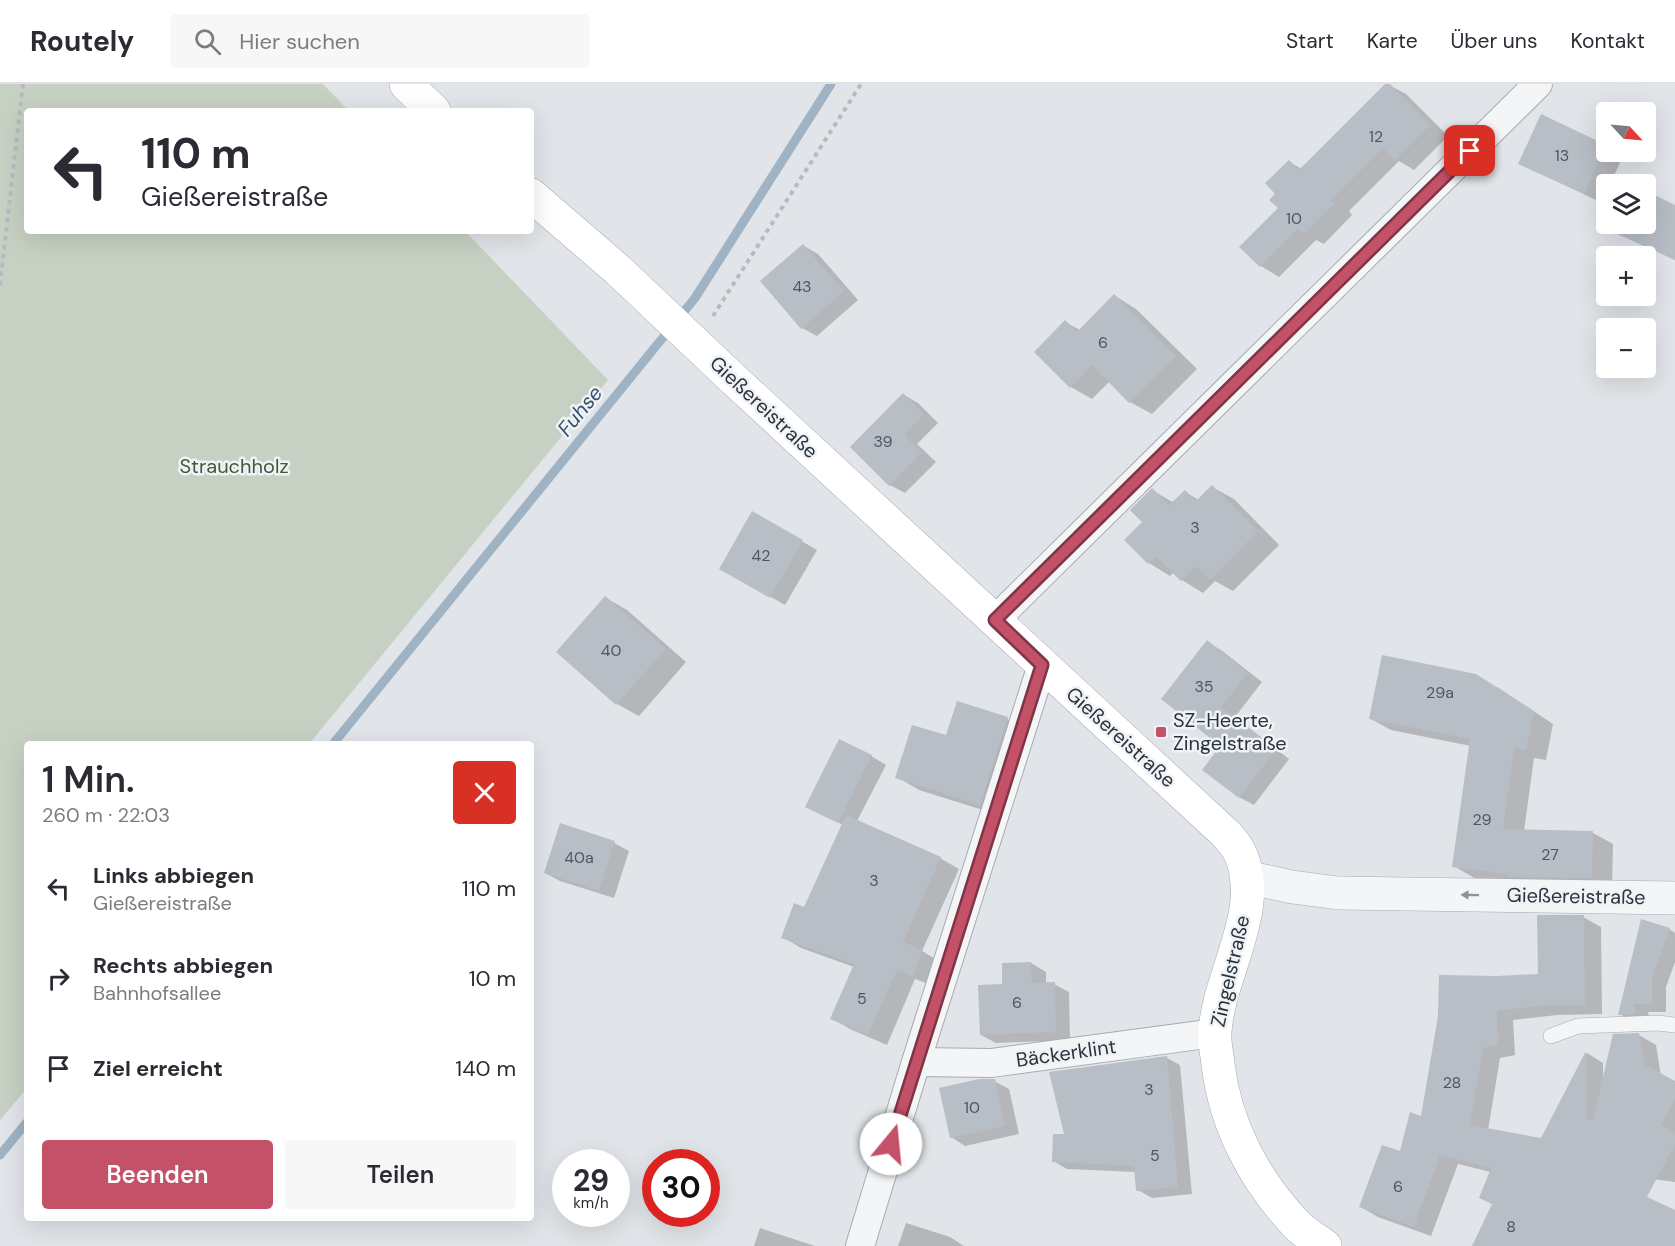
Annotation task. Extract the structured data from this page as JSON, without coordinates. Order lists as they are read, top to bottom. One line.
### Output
{"streets":{"main road":["Gießereistraße","Zingelstraße"],"street":["Bäckerklint"]},"crossings":[["Gießereistraße","Zingelstraße"],["Zingelstraße","Bäckerklint"]],"water":["Fuhse"],"parks":["Strauchholz"],"places":{"transit":["SZ-Heerte, Zingelstraße"]},"house_numbers":["12","13","10","43","6","39","3","42","40","35","29a","29","27","40a","3","5","6","28","3","10","5","6","8"],"north":"bottom right","page":{"header":"Routely","search":"Hier suchen","nav":["Start","Karte","Über uns","Kontakt"],"map_buttons":["+","−"],"turn":["110 m","Gießereistraße"],"heading":["1 Min.","260 m · 22:03"],"list":[{"name":"Links abbiegen","note":"Gießereistraße","value":"110 m"},{"name":"Rechts abbiegen","note":"Bahnhofsallee","value":"10 m"},{"name":"Ziel erreicht","value":"140 m"}],"buttons":["Beenden","Teilen"],"speed":"29 km/h","limit":"30"}}
